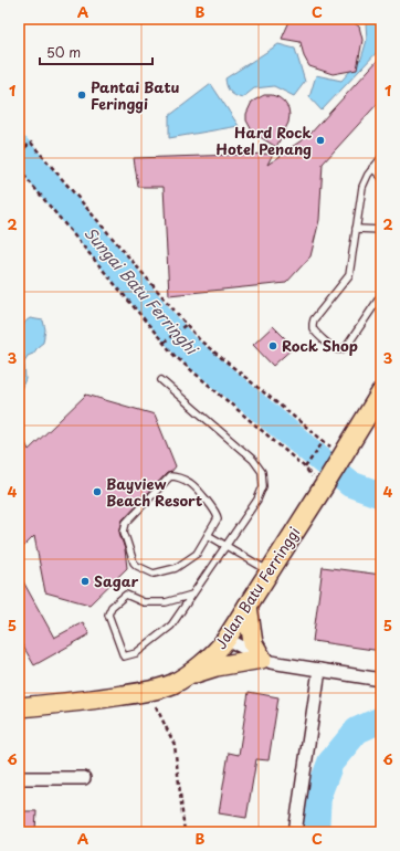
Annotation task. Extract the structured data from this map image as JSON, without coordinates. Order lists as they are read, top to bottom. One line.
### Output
{"streets":{"main road":["Jalan Batu Ferringgi"]},"water":["Sungai Batu Ferringhi"],"places":["Pantai Batu Feringgi","Hard Rock Hotel Penang","Rock Shop","Bayview Beach Resort","Sagar"],"scale_bar":"50 m","grid":{"columns":["A","B","C"],"rows":["1","2","3","4","5","6"]}}
